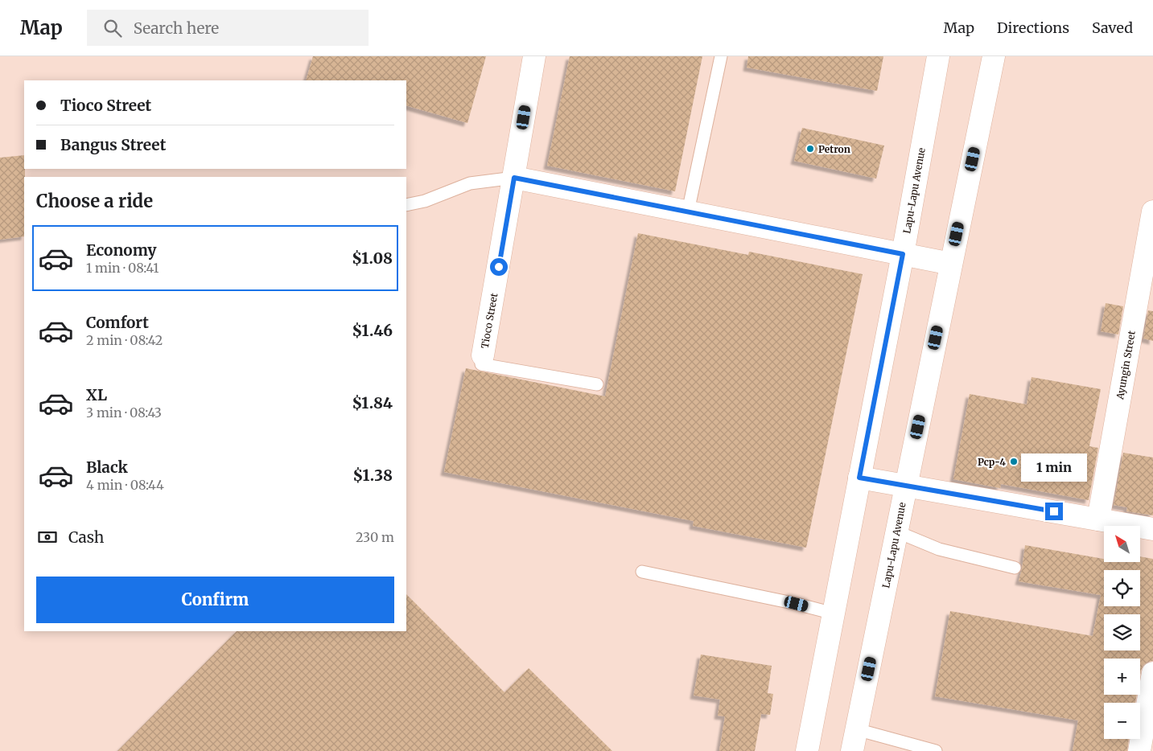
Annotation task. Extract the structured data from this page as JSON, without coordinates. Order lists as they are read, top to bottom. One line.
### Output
{"streets":{"street":["Lapu-Lapu Avenue","Tioco Street","Ayungin Street"]},"places":["Petron","Pcp-4"],"north":"top left","page":{"header":"Map","search":"Search here","nav":["Map","Directions","Saved"],"banner":["Tioco Street","Bangus Street"],"heading":"Choose a ride","list":[{"name":"Economy","note":"1 min · 08:41","value":"$1.08"},{"name":"Comfort","note":"2 min · 08:42","value":"$1.46"},{"name":"XL","note":"3 min · 08:43","value":"$1.84"},{"name":"Black","note":"4 min · 08:44","value":"$1.38"}],"bubble":"1 min","pay":["Cash","230 m"],"map_buttons":["+","−"],"buttons":"Confirm"}}
